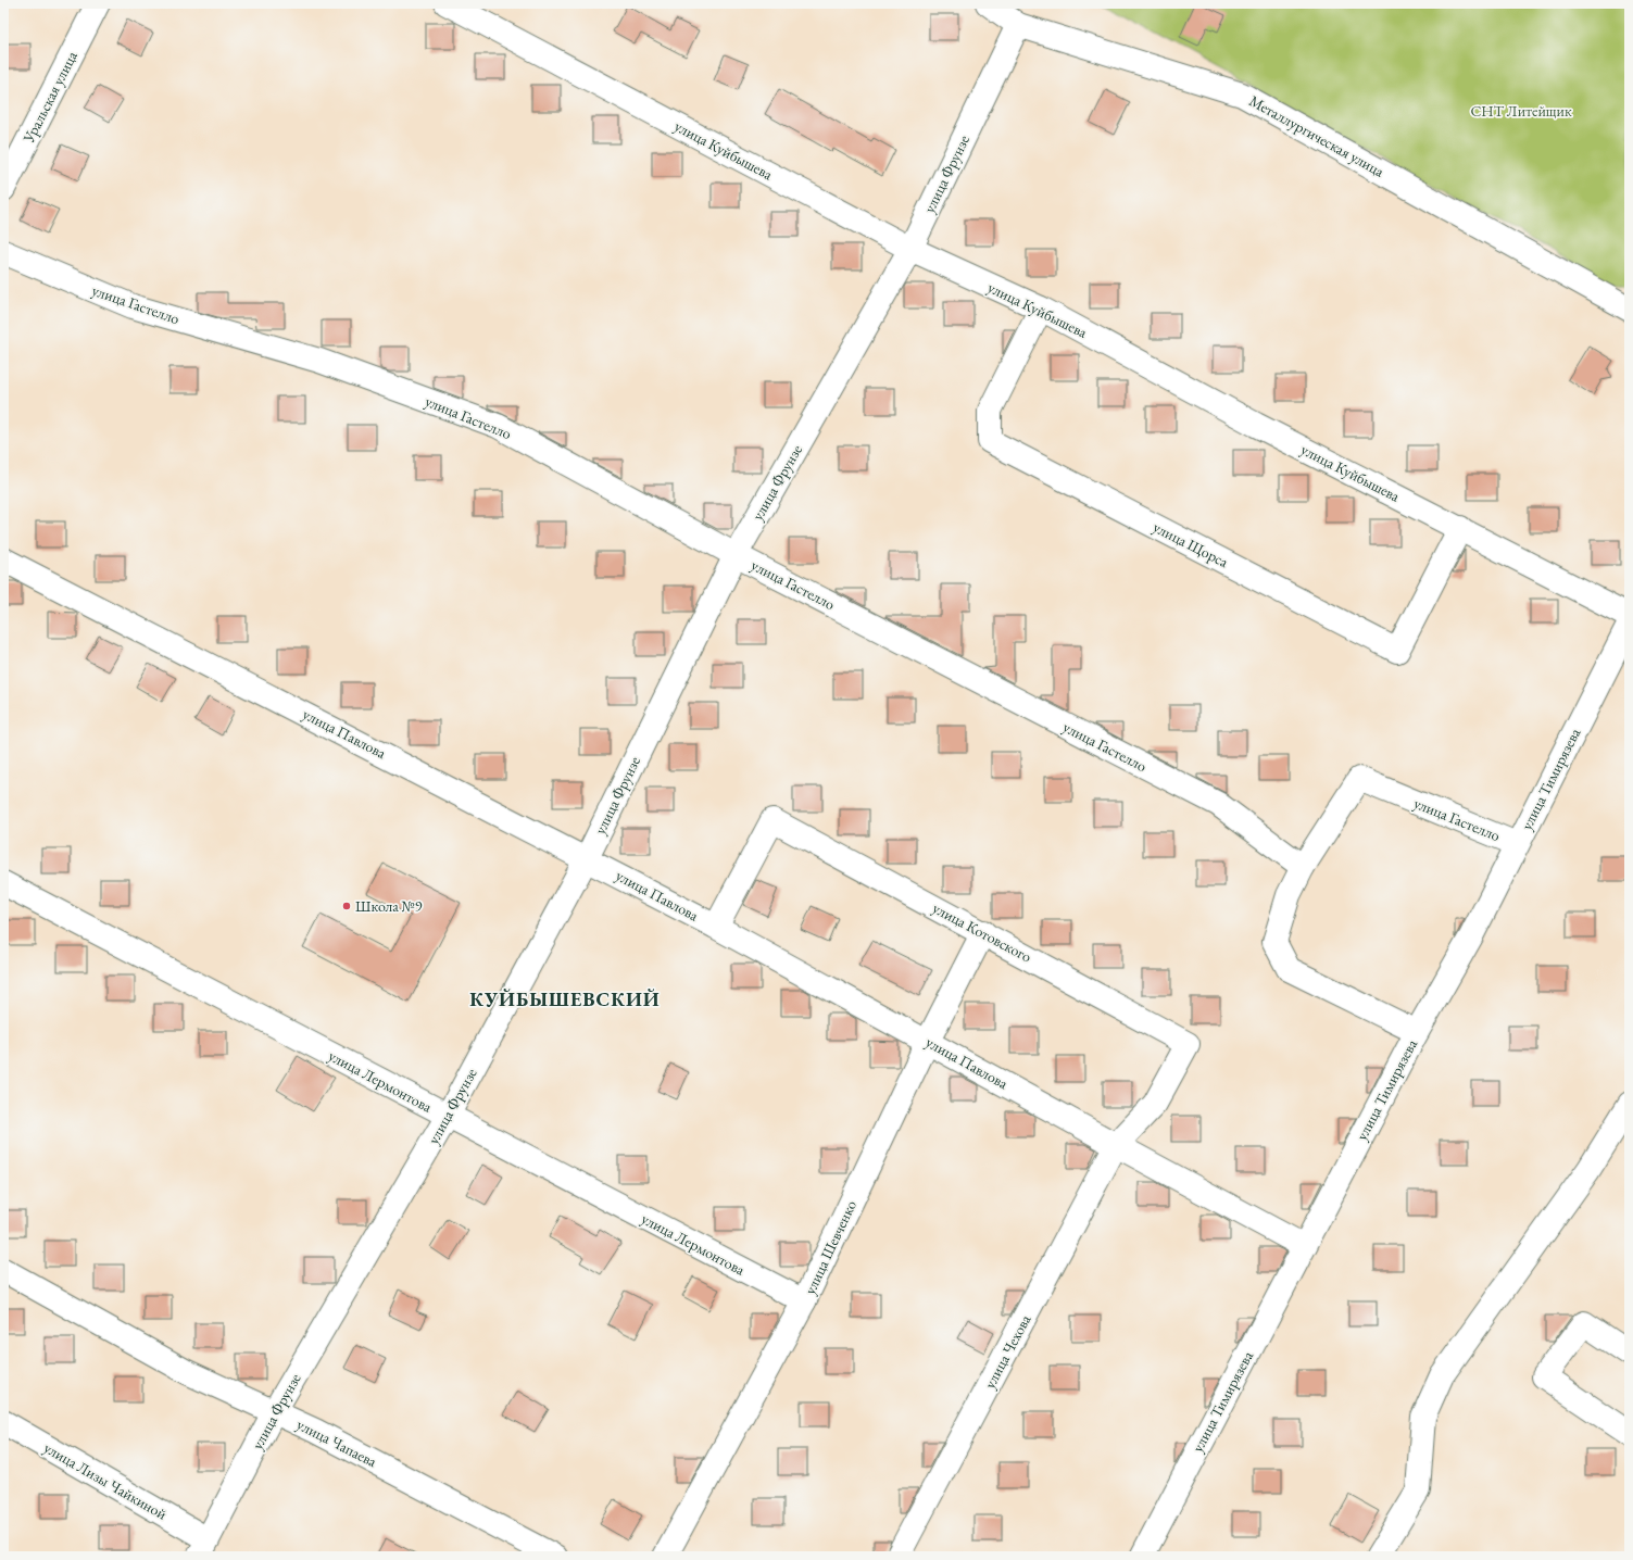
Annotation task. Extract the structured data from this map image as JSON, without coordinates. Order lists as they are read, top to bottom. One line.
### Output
{"streets":{"street":["Уральская улица","Металлургическая улица","улица Куйбышева","улица Фрунзе","улица Гастелло","улица Щорса","улица Павлова","улица Тимирязева","улица Котовского","улица Лермонтова","улица Шевченко","улица Чехова","улица Чапаева","улица Лизы Чайкиной"]},"crossings":[["Металлургическая улица","улица Фрунзе"],["улица Куйбышева","улица Фрунзе"],["улица Куйбышева","улица Щорса"],["улица Фрунзе","улица Гастелло"],["улица Фрунзе","улица Павлова"],["улица Фрунзе","улица Лермонтова"],["улица Фрунзе","улица Чапаева"],["улица Фрунзе","улица Лизы Чайкиной"],["улица Гастелло","улица Тимирязева"],["улица Павлова","улица Тимирязева"],["улица Павлова","улица Котовского"],["улица Павлова","улица Шевченко"],["улица Павлова","улица Чехова"],["улица Котовского","улица Шевченко"],["улица Котовского","улица Чехова"],["улица Лермонтова","улица Шевченко"]],"districts":["КУЙБЫШЕВСКИЙ"],"parks":["СНТ Литейщик"],"places":["Школа №9"]}
